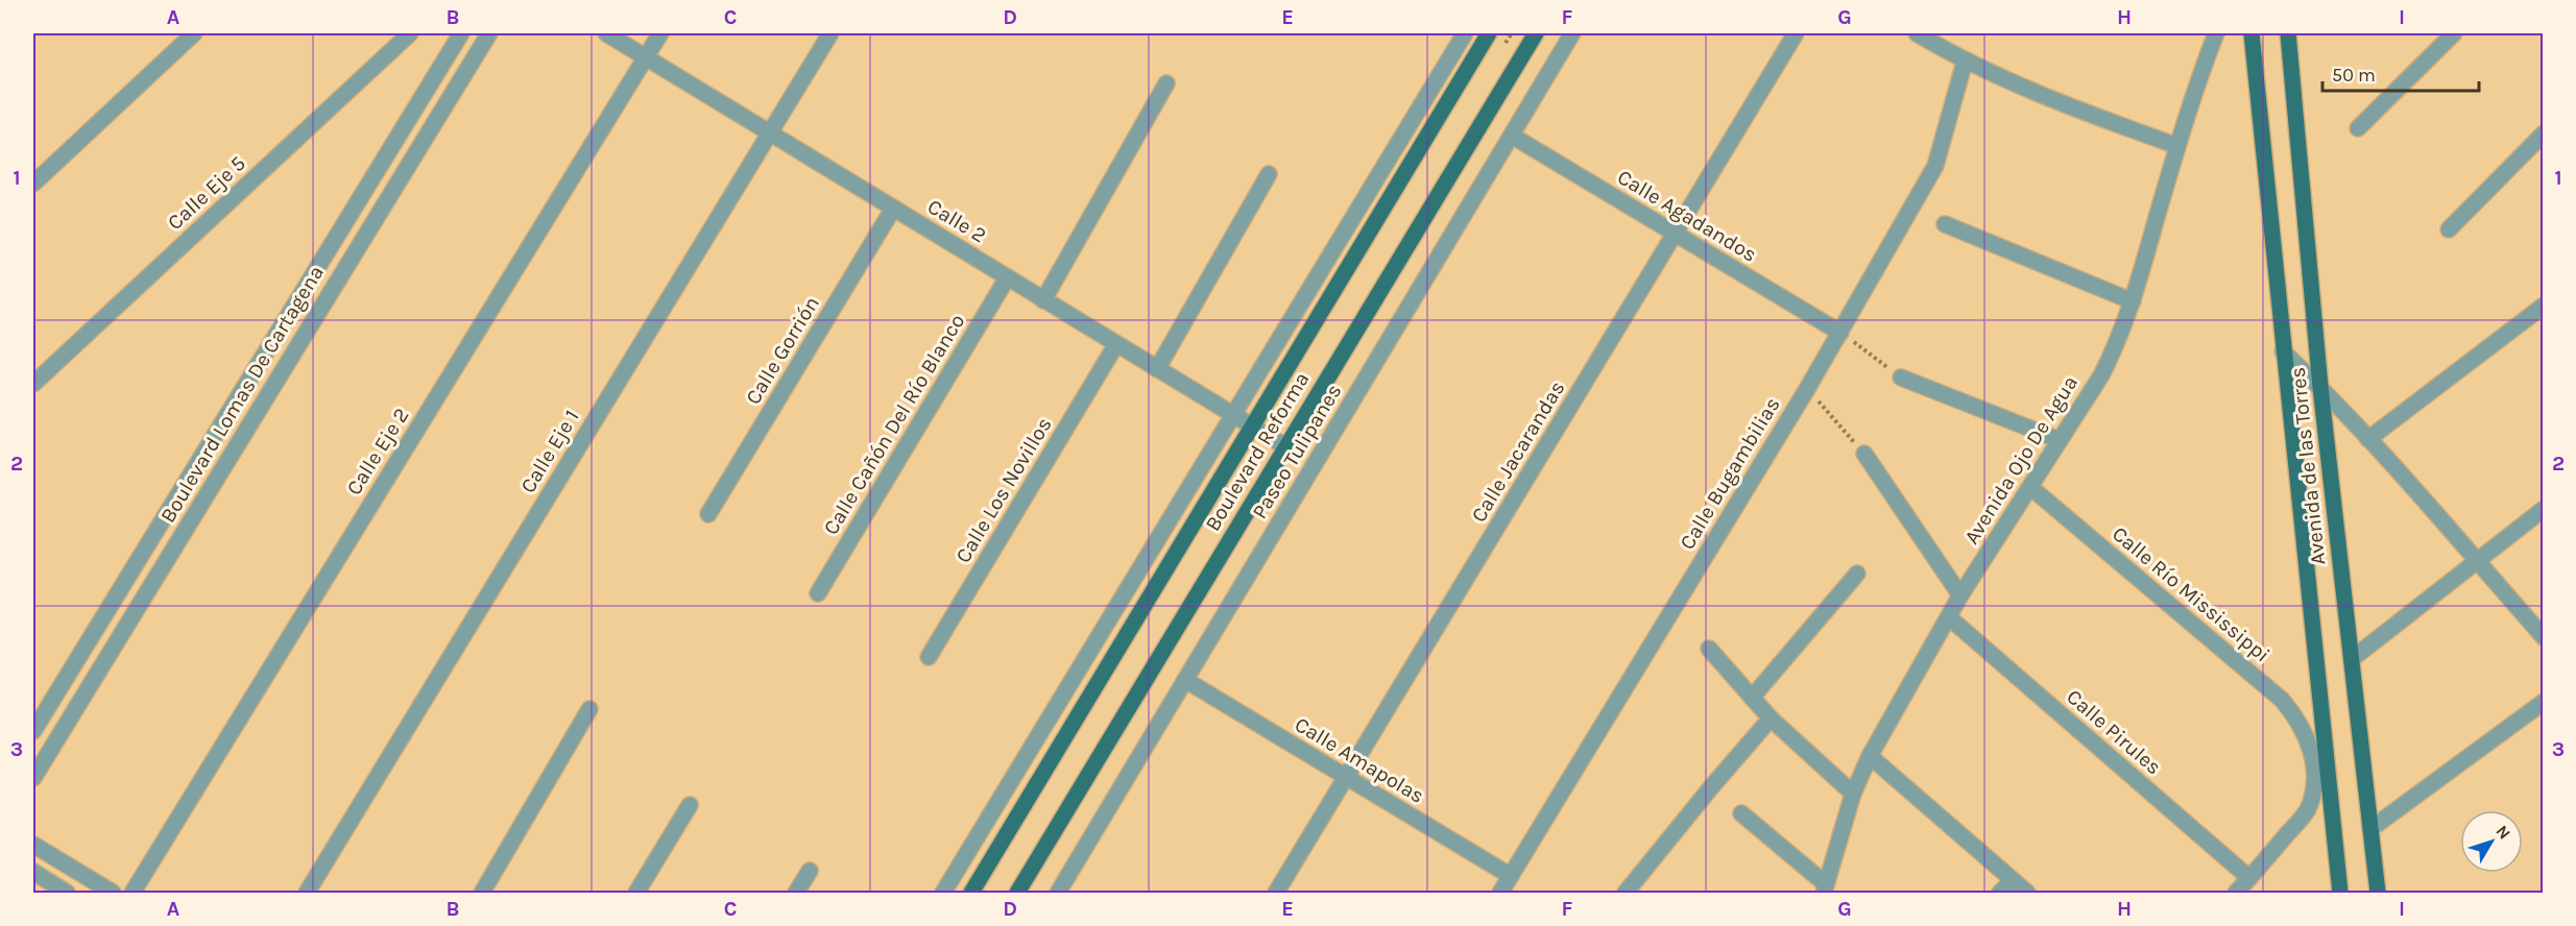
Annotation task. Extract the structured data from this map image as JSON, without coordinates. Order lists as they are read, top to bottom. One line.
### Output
{"streets":{"main road":["Boulevard Reforma","Avenida de las Torres"],"street":["Calle Eje 5","Calle Agadandos","Calle 2","Calle Gorrión","Boulevard Lomas De Cartagena","Calle Cañón Del Río Blanco","Calle Eje 2","Calle Eje 1","Paseo Tulipanes","Calle Jacarandas","Avenida Ojo De Agua","Calle Bugambilias","Calle Los Novillos","Calle Río Mississippi","Calle Pirules","Calle Amapolas"]},"crossings":[["Calle Agadandos","Paseo Tulipanes"],["Calle Agadandos","Calle Jacarandas"],["Calle Agadandos","Calle Bugambilias"],["Calle 2","Calle Gorrión"],["Calle 2","Calle Cañón Del Río Blanco"],["Calle 2","Calle Eje 2"],["Calle 2","Calle Eje 1"],["Calle 2","Boulevard Reforma"],["Calle 2","Calle Los Novillos"],["Paseo Tulipanes","Calle Amapolas"],["Calle Jacarandas","Calle Amapolas"],["Avenida Ojo De Agua","Calle Río Mississippi"],["Avenida Ojo De Agua","Calle Pirules"],["Calle Bugambilias","Calle Amapolas"],["Calle Río Mississippi","Calle Pirules"]],"scale_bar":"50 m","north":"top right","grid":{"columns":["A","B","C","D","E","F","G","H","I"],"rows":["1","2","3"]}}
